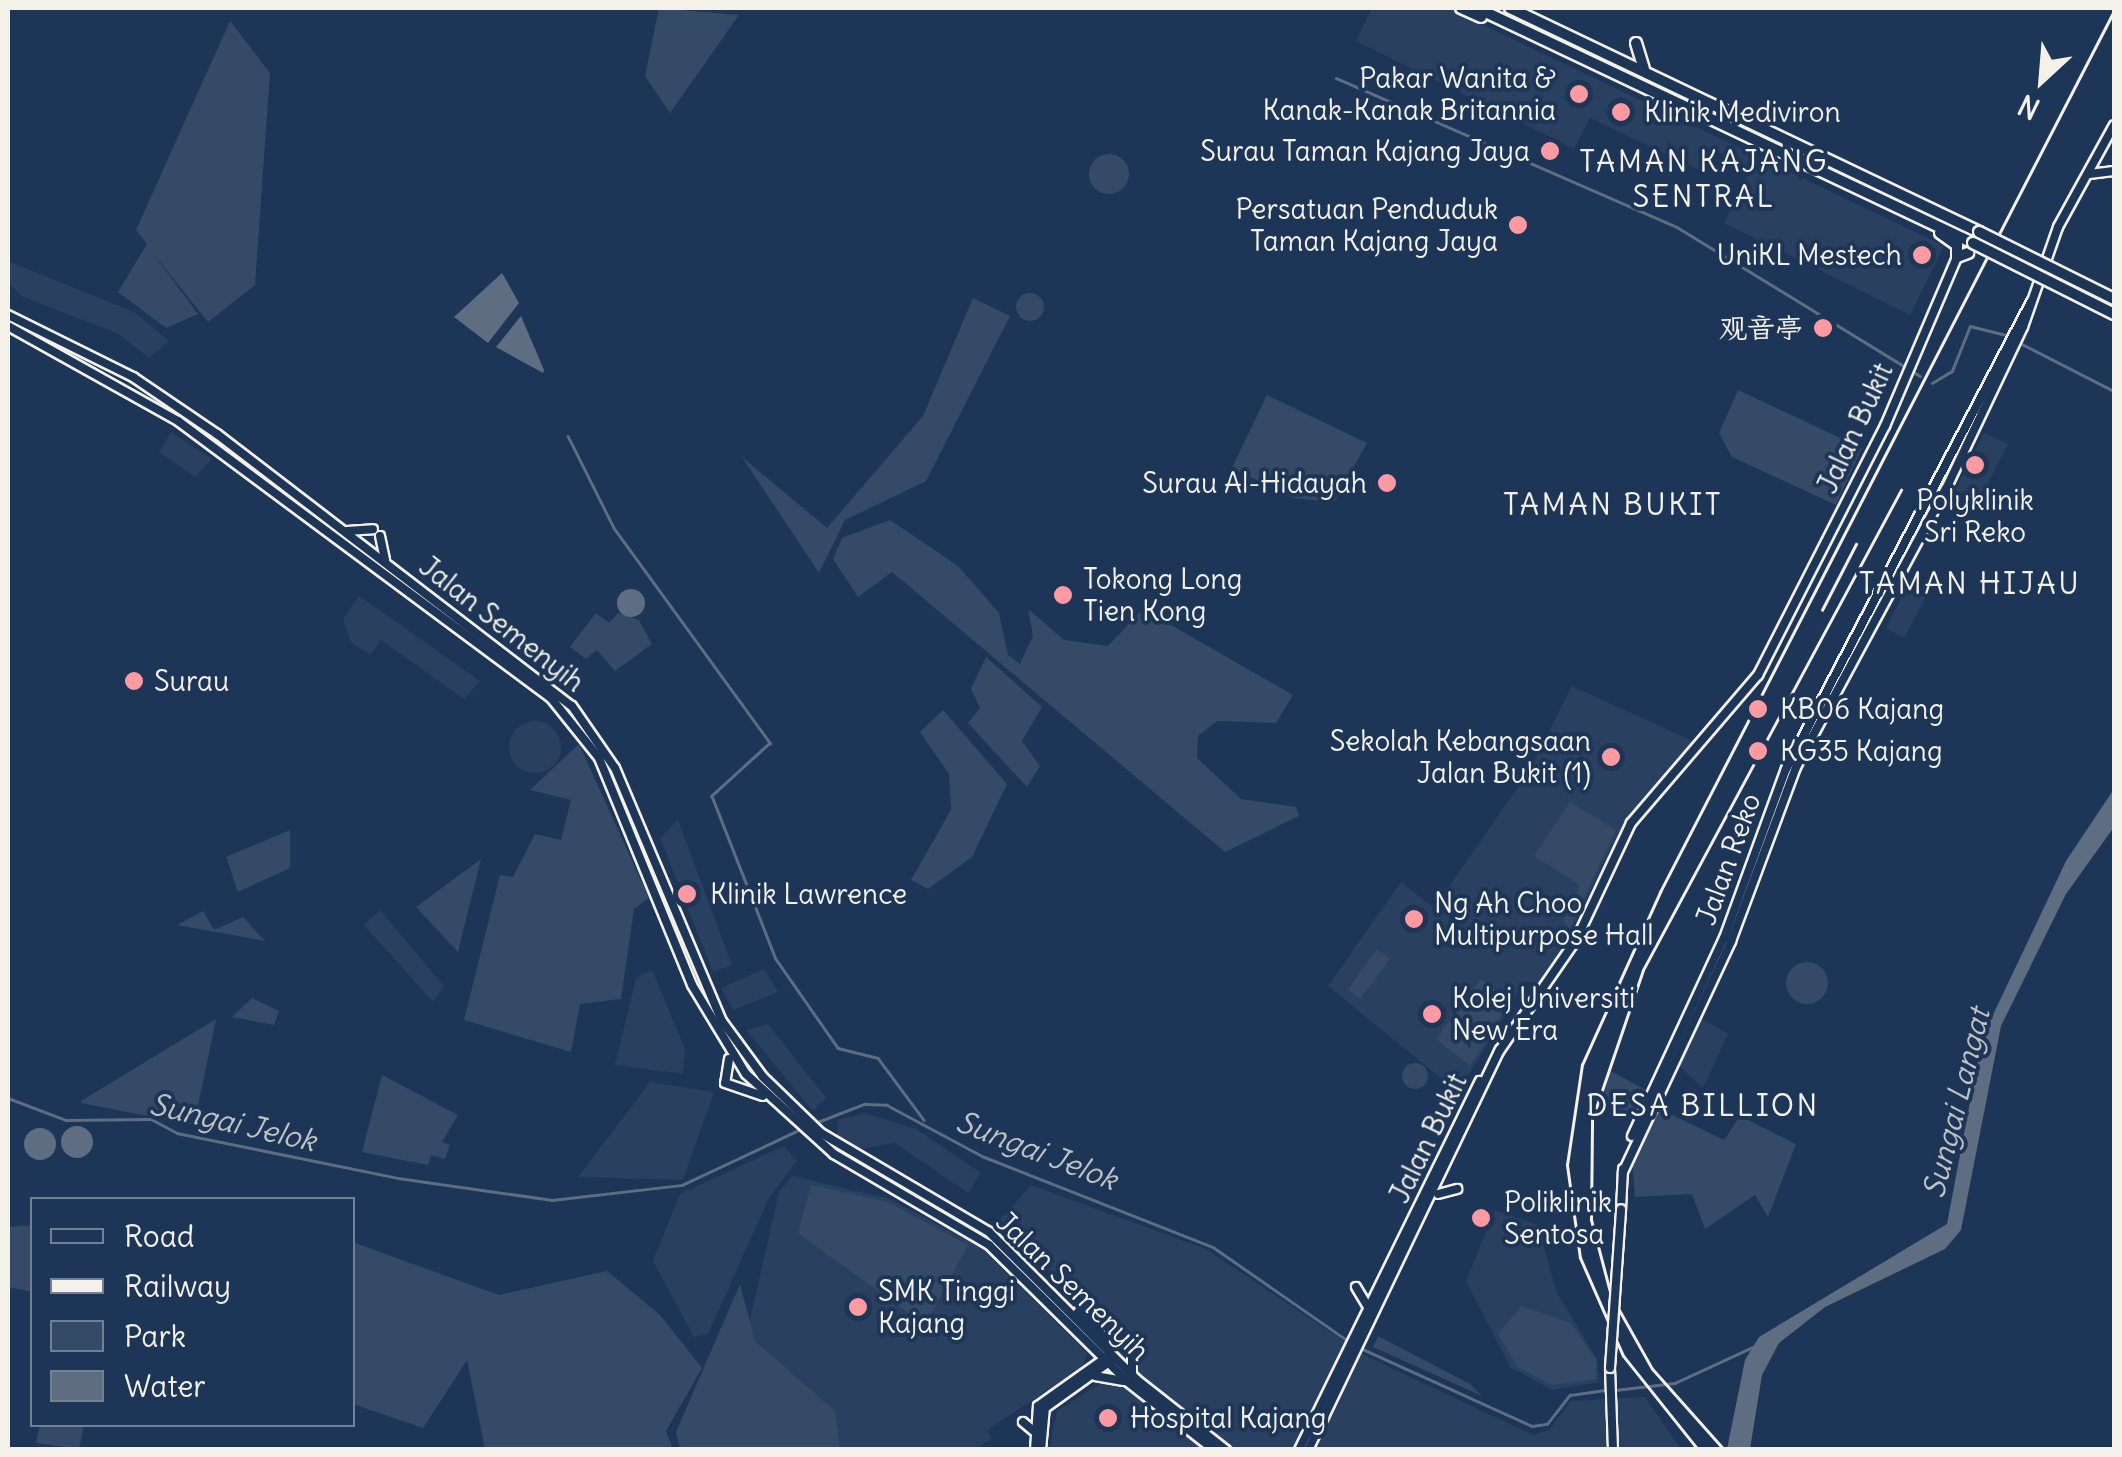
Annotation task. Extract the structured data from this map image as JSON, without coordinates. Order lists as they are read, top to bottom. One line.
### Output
{"streets":{"main road":["Jalan Bukit","Jalan Semenyih","Jalan Reko"]},"districts":["TAMAN KAJANG SENTRAL","TAMAN BUKIT","TAMAN HIJAU","DESA BILLION"],"water":["Sungai Langat","Sungai Jelok"],"places":["Pakar Wanita & Kanak-Kanak Britannia","Klinik Mediviron","Surau Taman Kajang Jaya","Persatuan Penduduk Taman Kajang Jaya","UniKL Mestech","观音亭","Polyklinik Sri Reko","Surau Al-Hidayah","Tokong Long Tien Kong","Surau","KB06 Kajang","KG35 Kajang","Sekolah Kebangsaan Jalan Bukit (1)","Klinik Lawrence","Ng Ah Choo Multipurpose Hall","Kolej Universiti New Era","Poliklinik Sentosa","SMK Tinggi Kajang","Hospital Kajang"],"legend":["Road","Railway","Park","Water"],"north":"bottom left"}
